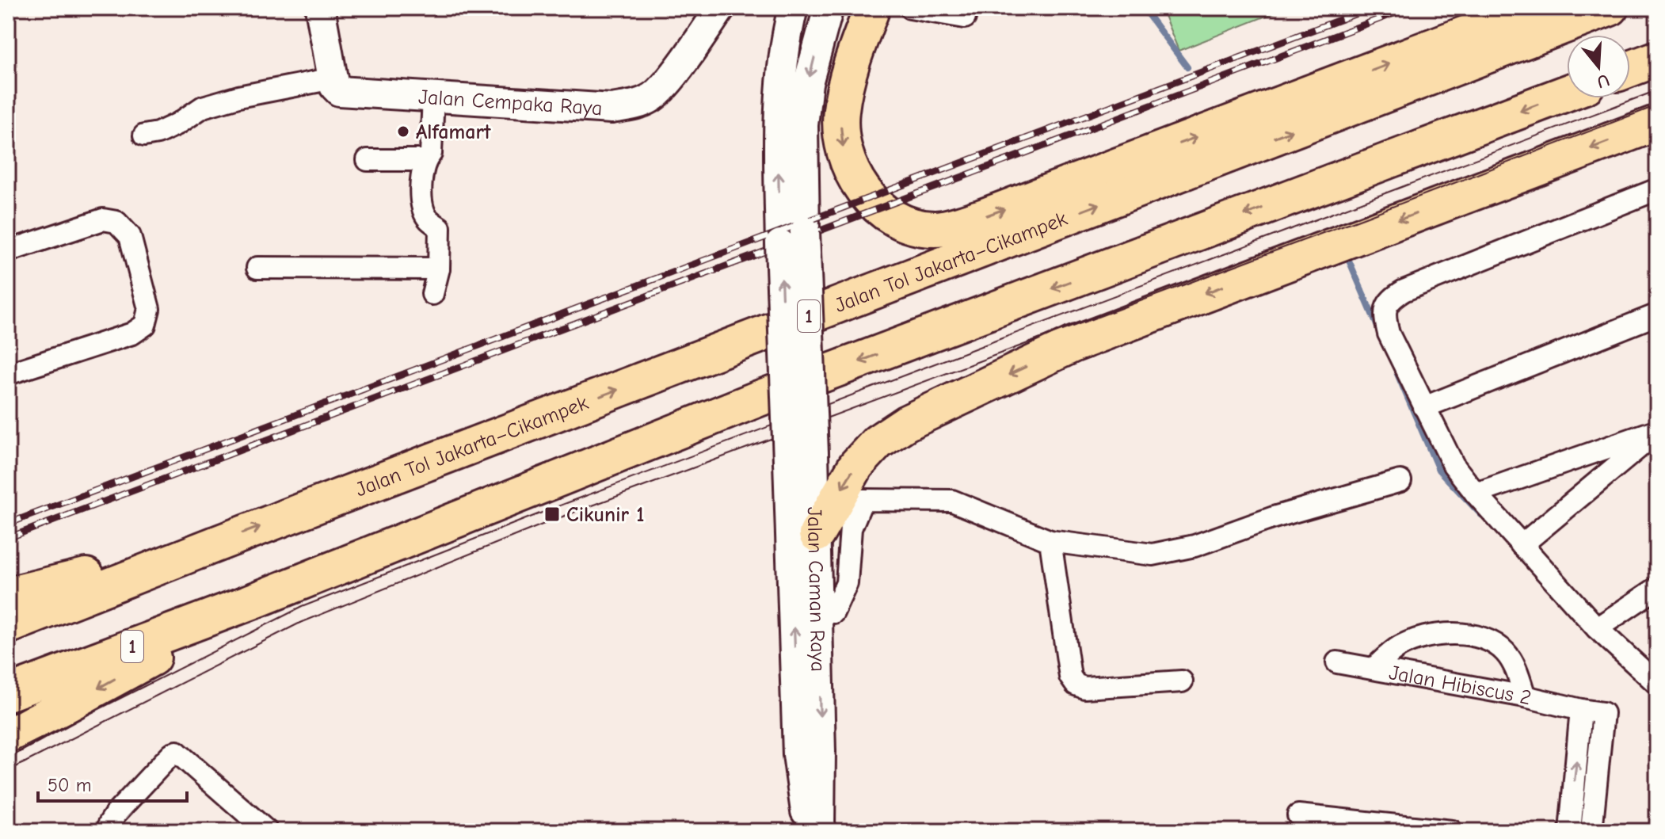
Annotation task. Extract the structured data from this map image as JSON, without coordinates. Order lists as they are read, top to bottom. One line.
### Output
{"streets":{"highway":["Jalan Tol Jakarta–Cikampek","1"],"main road":["Jalan Cempaka Raya","Jalan Caman Raya"],"street":["Jalan Hibiscus 2"]},"places":{"other":["Alfamart"],"transit":["Cikunir 1"]},"scale_bar":"50 m","north":"bottom"}
